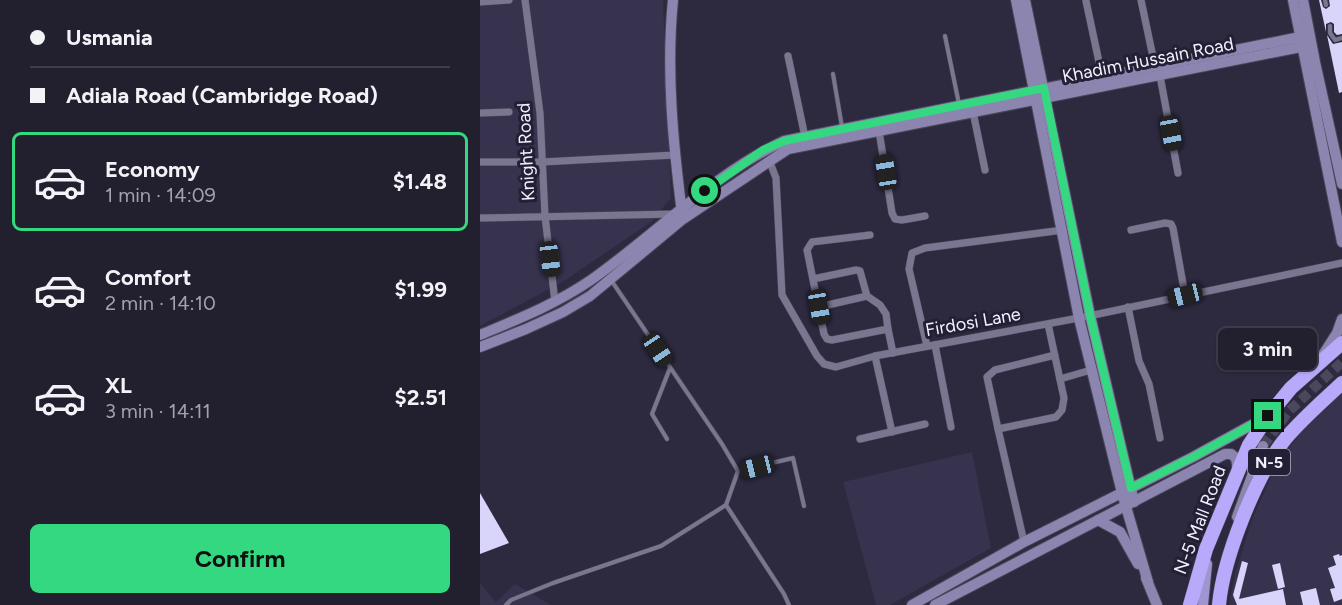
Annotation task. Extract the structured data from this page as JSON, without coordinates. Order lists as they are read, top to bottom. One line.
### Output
{"streets":{"highway":["N-5","N-5 Mall Road"],"main road":["Khadim Hussain Road"],"street":["Knight Road","Firdosi Lane"]},"crossings":[["Khadim Hussain Road","Knight Road"],["Khadim Hussain Road","Firdosi Lane"]],"page":{"banner":["Usmania","Adiala Road (Cambridge Road)"],"list":[{"name":"Economy","note":"1 min · 14:09","value":"$1.48"},{"name":"Comfort","note":"2 min · 14:10","value":"$1.99"},{"name":"XL","note":"3 min · 14:11","value":"$2.51"}],"bubble":"3 min","buttons":"Confirm"}}
